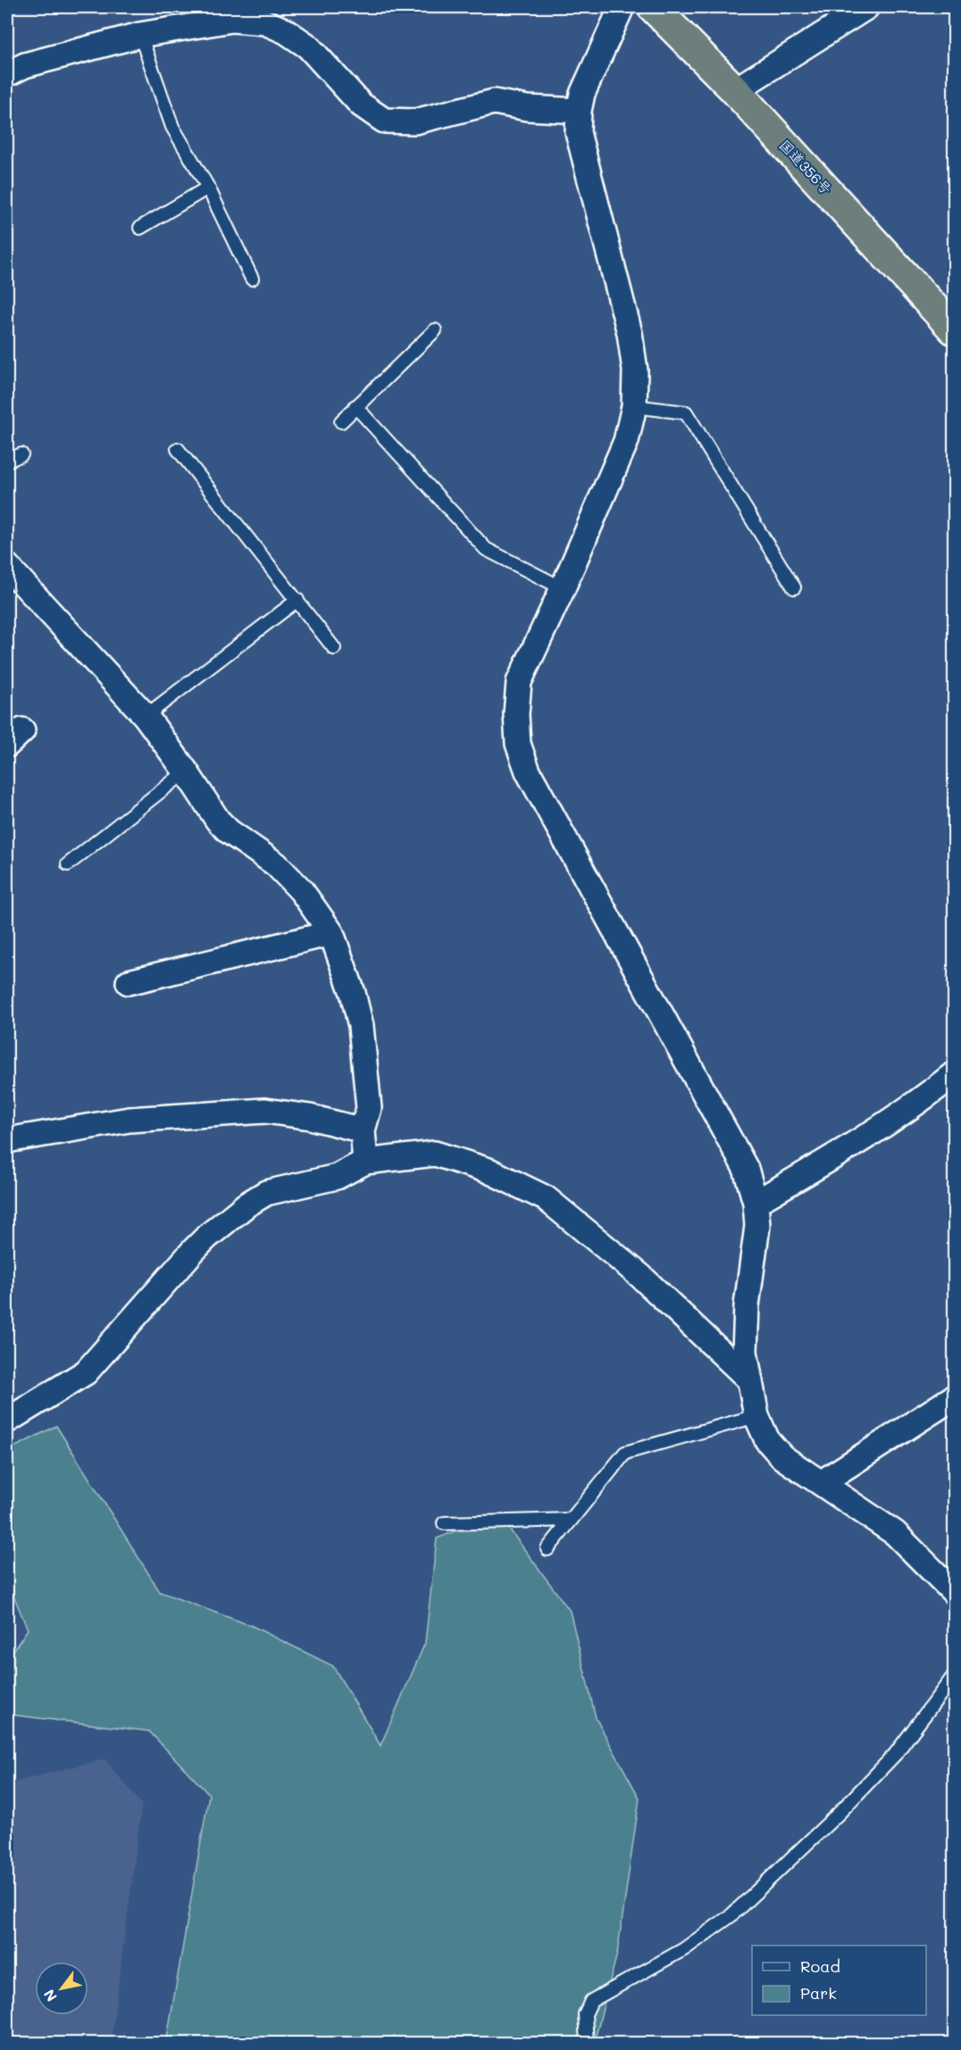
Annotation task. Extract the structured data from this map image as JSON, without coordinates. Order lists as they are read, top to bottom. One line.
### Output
{"streets":{"highway":["国道356号"]},"legend":["Road","Park"],"north":"bottom left"}
